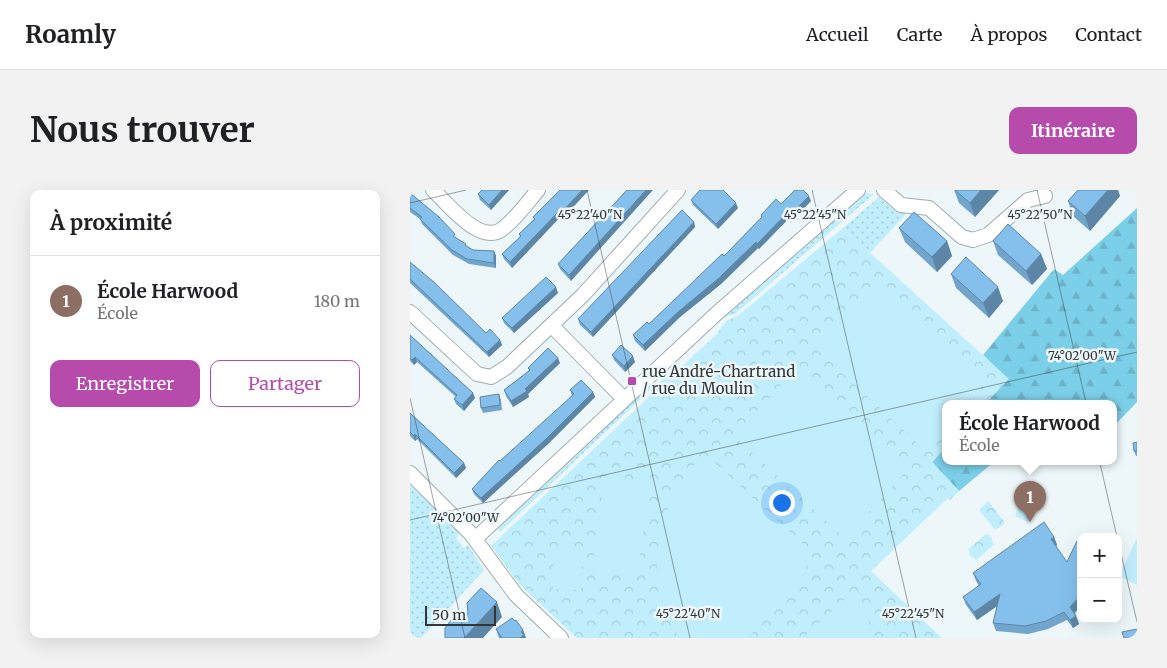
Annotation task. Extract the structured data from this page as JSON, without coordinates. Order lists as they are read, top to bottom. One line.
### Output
{"places":{"transit":["rue André-Chartrand / rue du Moulin"]},"scale_bar":"50 m","page":{"header":"Roamly","nav":["Accueil","Carte","À propos","Contact"],"buttons":["Itinéraire",["Enregistrer","Partager"]],"title":"Nous trouver","heading":"À proximité","list":[{"mark":"1","name":"École Harwood","note":"École","value":"180 m"}],"popup":["École Harwood","École"],"pins":"1","map_buttons":["+","−"],"scale":"50 m"},"coordinates":["45°22'40\"N","45°22'45\"N","45°22'50\"N","74°02'00\"W"]}
